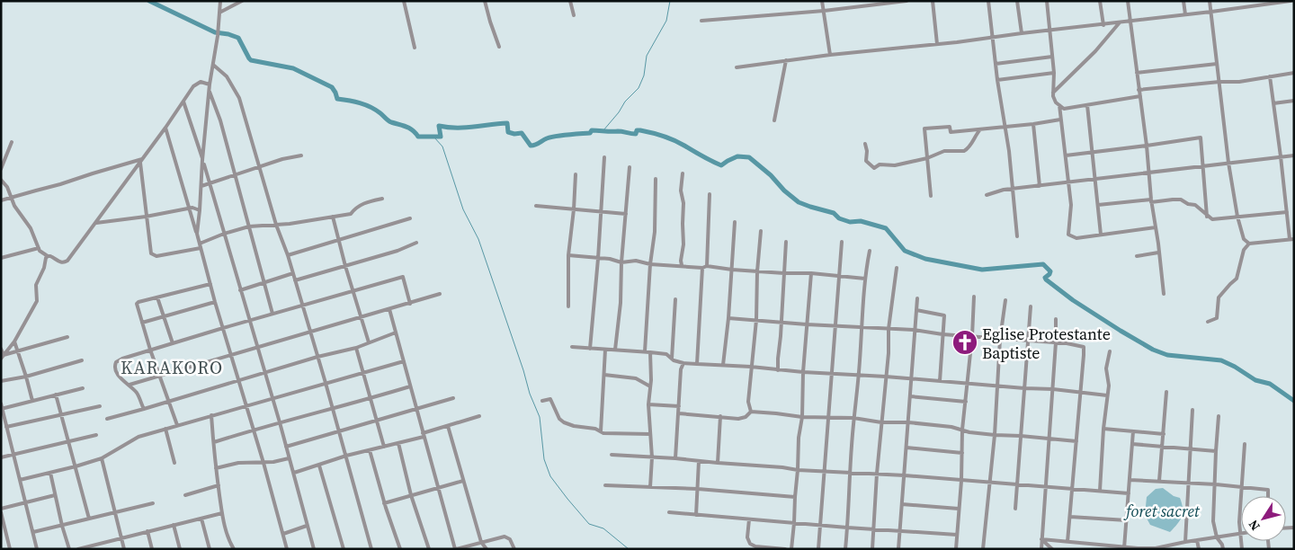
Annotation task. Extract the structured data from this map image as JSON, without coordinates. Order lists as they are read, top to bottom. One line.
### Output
{"districts":["KARAKORO"],"parks":["foret sacret"],"places":{"church":["Eglise Protestante Baptiste"]},"north":"bottom left"}
